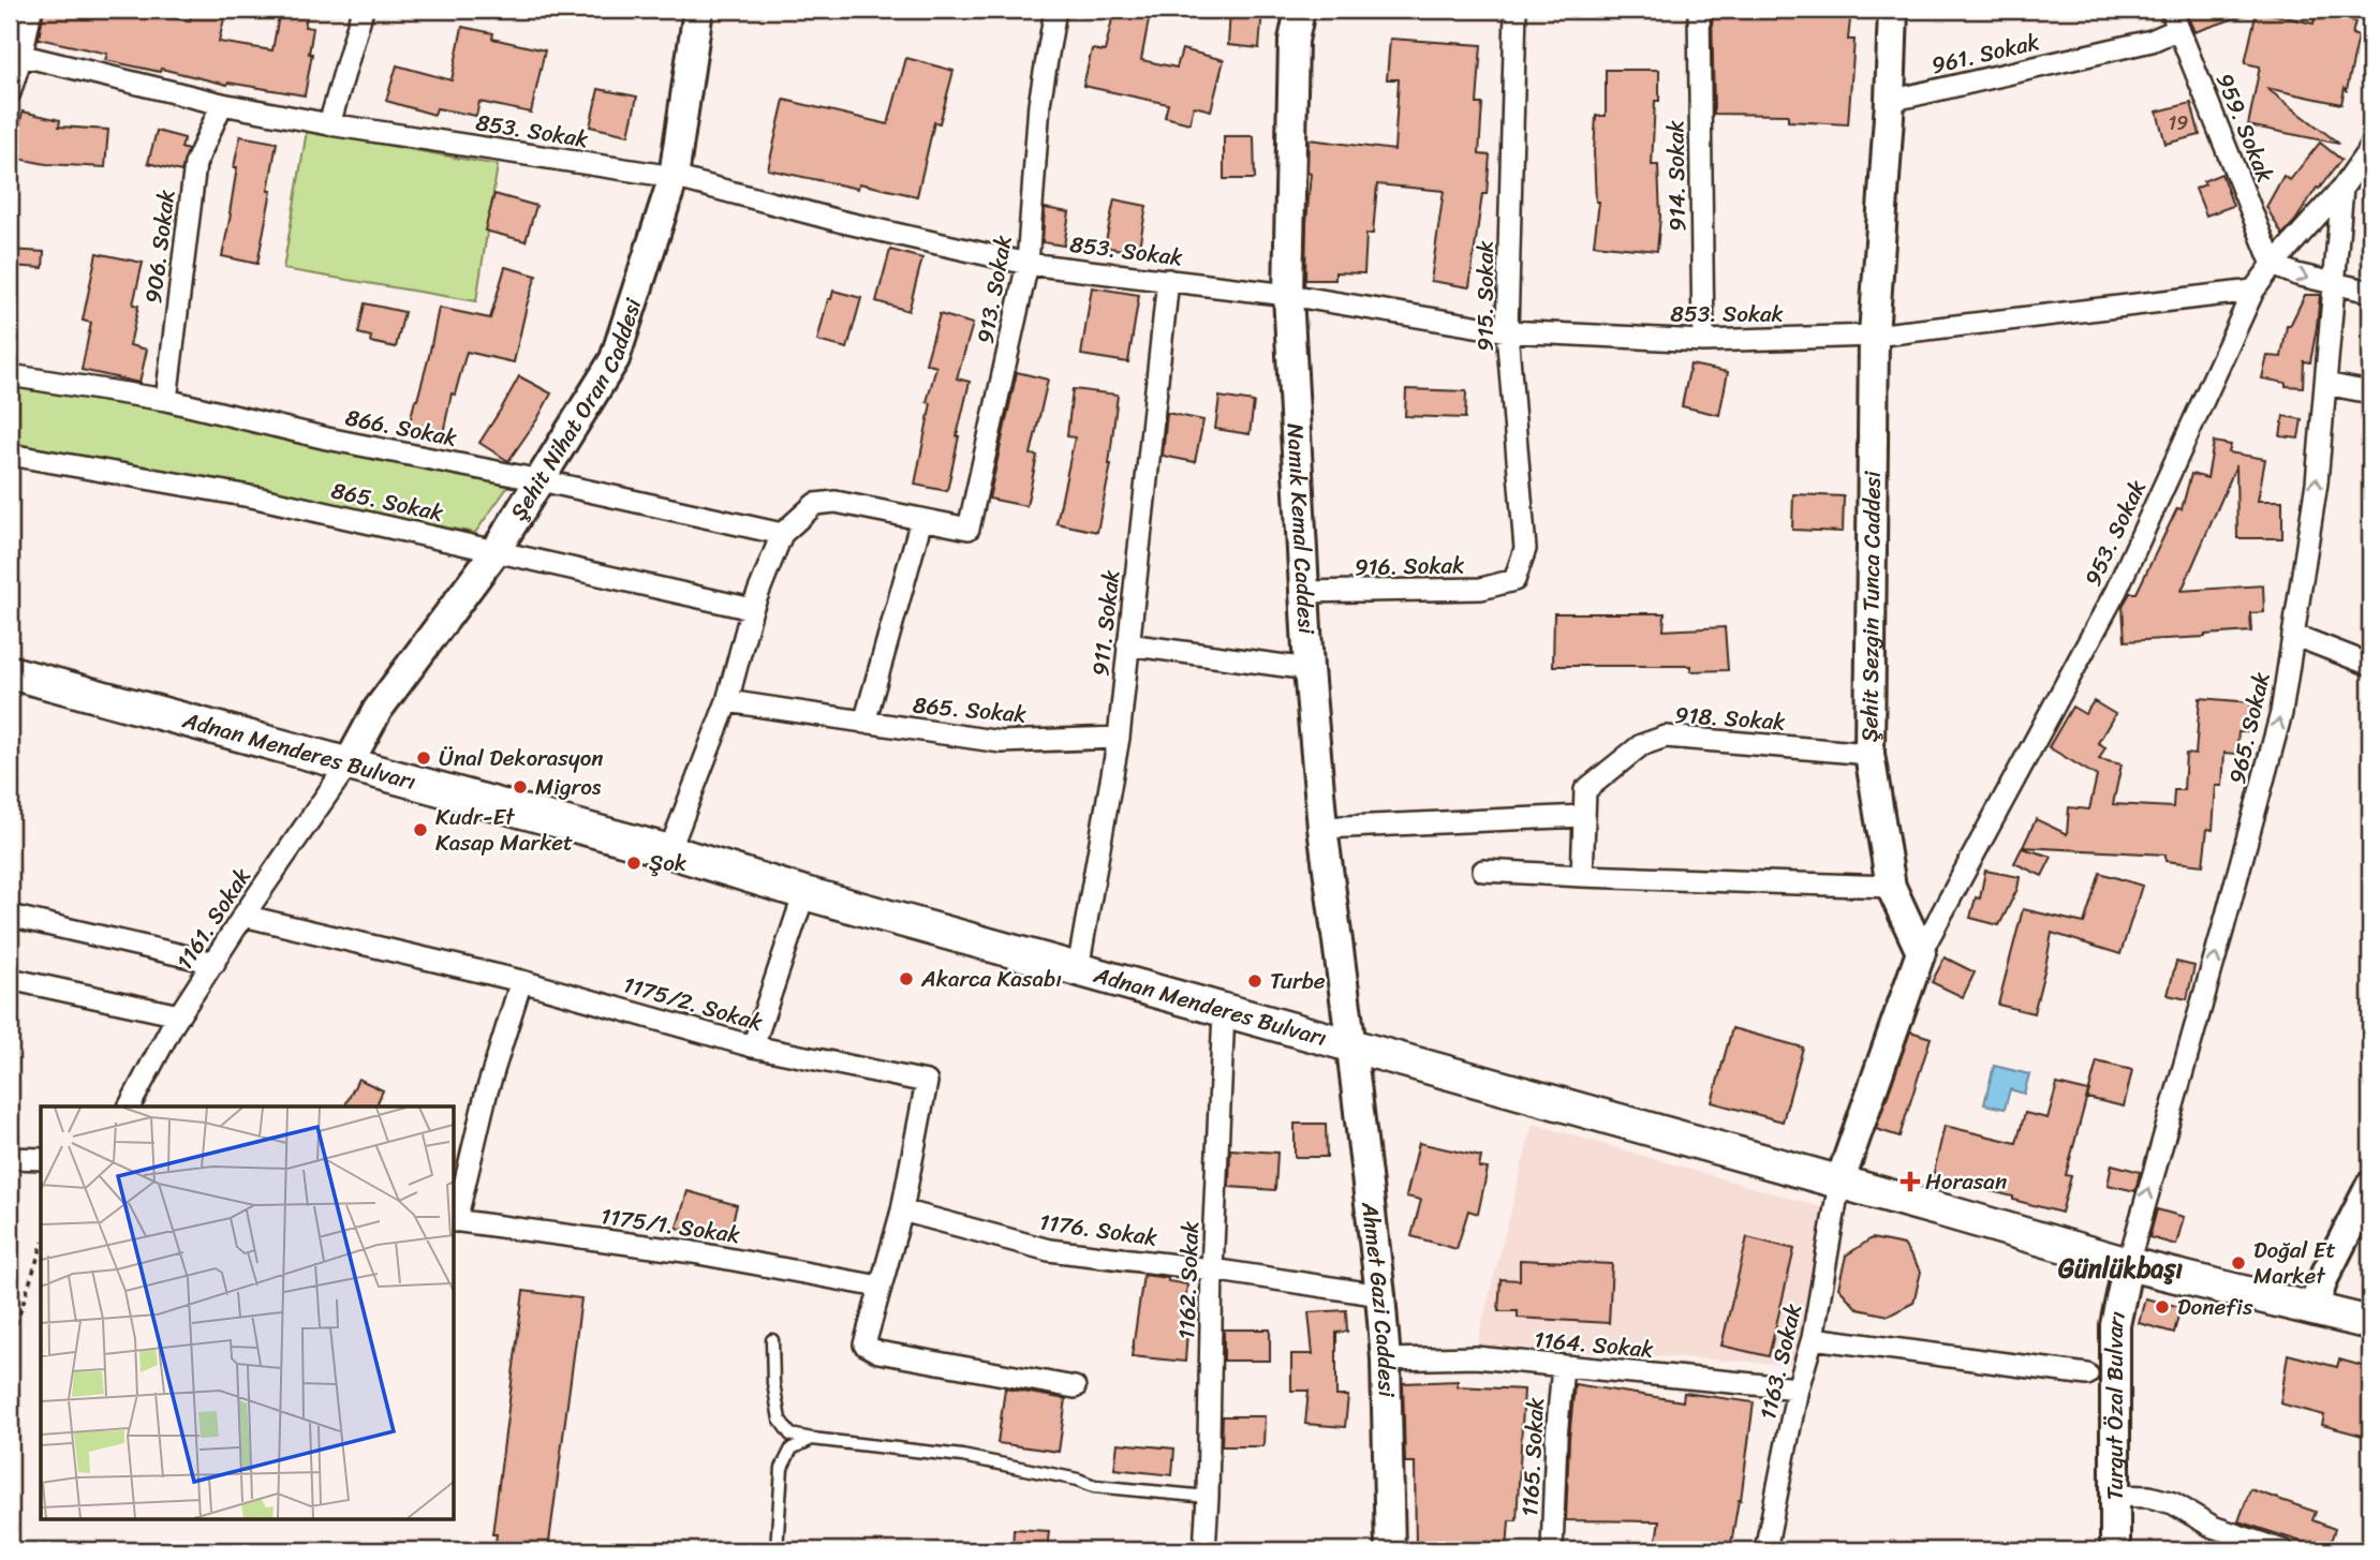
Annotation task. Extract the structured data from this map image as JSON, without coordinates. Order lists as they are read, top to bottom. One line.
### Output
{"streets":{"main road":["Adnan Menderes Bulvarı"],"street":["961. Sokak","959. Sokak","853. Sokak","914. Sokak","906. Sokak","913. Sokak","915. Sokak","Şehit Nihat Oran Caddesi","866. Sokak","865. Sokak","Namık Kemal Caddesi","953. Sokak","916. Sokak","Şehit Sezgin Tunca Caddesi","911. Sokak","918. Sokak","965. Sokak","1161. Sokak","1175/2. Sokak","1175/1. Sokak","1176. Sokak","1162. Sokak","Ahmet Gazi Caddesi","1164. Sokak","1163. Sokak","Turgut Özal Bulvarı","1165. Sokak"]},"crossings":[["961. Sokak","959. Sokak"],["961. Sokak","Şehit Sezgin Tunca Caddesi"],["959. Sokak","953. Sokak"],["853. Sokak","914. Sokak"],["853. Sokak","906. Sokak"],["853. Sokak","913. Sokak"],["853. Sokak","915. Sokak"],["853. Sokak","Şehit Nihat Oran Caddesi"],["853. Sokak","Namık Kemal Caddesi"],["853. Sokak","953. Sokak"],["853. Sokak","Şehit Sezgin Tunca Caddesi"],["853. Sokak","911. Sokak"],["906. Sokak","866. Sokak"],["913. Sokak","866. Sokak"],["913. Sokak","865. Sokak"],["913. Sokak","Adnan Menderes Bulvarı"],["915. Sokak","916. Sokak"],["Şehit Nihat Oran Caddesi","866. Sokak"],["Şehit Nihat Oran Caddesi","865. Sokak"],["Şehit Nihat Oran Caddesi","Adnan Menderes Bulvarı"],["Şehit Nihat Oran Caddesi","1161. Sokak"],["865. Sokak","911. Sokak"],["Namık Kemal Caddesi","916. Sokak"],["Namık Kemal Caddesi","Adnan Menderes Bulvarı"],["Namık Kemal Caddesi","Ahmet Gazi Caddesi"],["953. Sokak","Şehit Sezgin Tunca Caddesi"],["953. Sokak","965. Sokak"],["Şehit Sezgin Tunca Caddesi","918. Sokak"],["911. Sokak","Adnan Menderes Bulvarı"],["965. Sokak","Adnan Menderes Bulvarı"],["965. Sokak","Turgut Özal Bulvarı"],["Adnan Menderes Bulvarı","1161. Sokak"],["Adnan Menderes Bulvarı","1162. Sokak"],["Adnan Menderes Bulvarı","Ahmet Gazi Caddesi"],["Adnan Menderes Bulvarı","1163. Sokak"],["Adnan Menderes Bulvarı","Turgut Özal Bulvarı"],["1161. Sokak","1175/2. Sokak"],["1175/2. Sokak","1175/1. Sokak"],["1175/2. Sokak","1176. Sokak"],["1176. Sokak","1162. Sokak"],["1176. Sokak","Ahmet Gazi Caddesi"],["Ahmet Gazi Caddesi","1164. Sokak"],["1164. Sokak","1163. Sokak"],["1164. Sokak","1165. Sokak"]],"one_way":["965. Sokak"],"districts":["Günlükbaşı"],"places":{"other":["Ünal Dekorasyon","Migros","Kudr-Et Kasap Market","Şok","Akarca Kasabı","Turbe","Doğal Et Market","Donefis"],"health":["Horasan"]},"house_numbers":["19"]}
